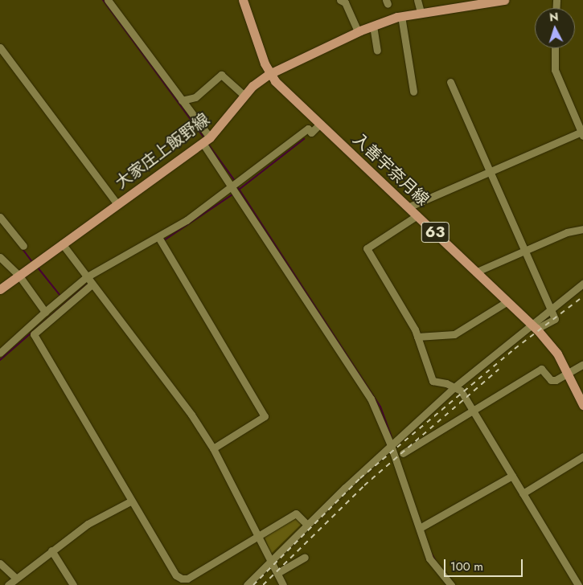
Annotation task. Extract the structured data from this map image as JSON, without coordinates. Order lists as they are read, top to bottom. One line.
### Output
{"streets":{"main road":["大家庄上飯野線","入善宇奈月線","63"]},"crossings":[["大家庄上飯野線","入善宇奈月線"]],"scale_bar":"100 m","north":"top"}
